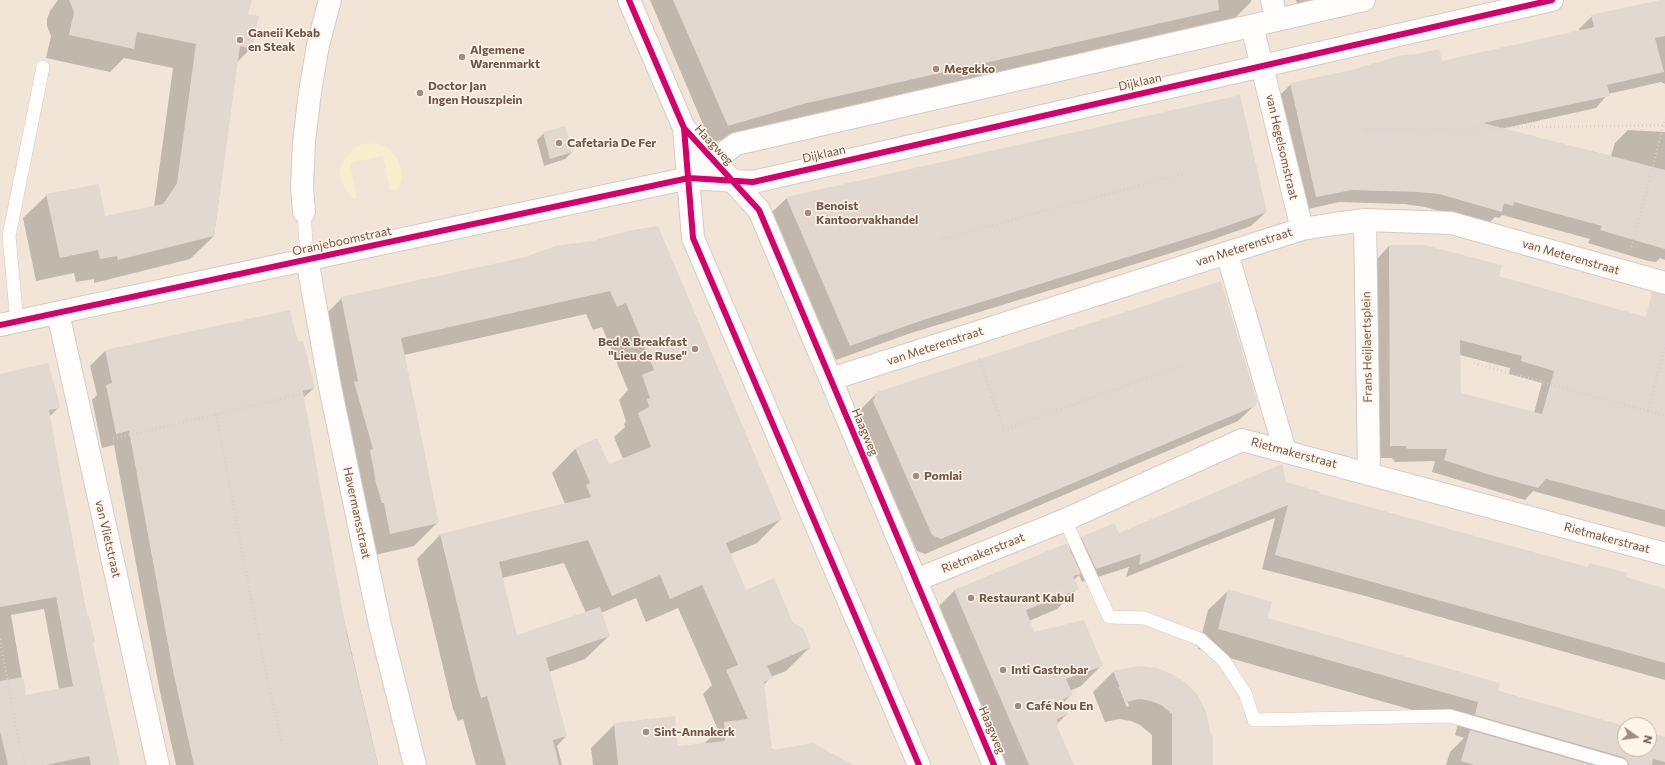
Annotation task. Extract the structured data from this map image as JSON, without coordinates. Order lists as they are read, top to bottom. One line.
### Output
{"streets":{"street":["Dijklaan","Haagweg","van Hegelsomstraat","Oranjeboomstraat","van Meterenstraat","Frans Heijlaertsplein","Rietmakerstraat","Havermansstraat","van Vlietstraat"]},"crossings":[["Dijklaan","Haagweg"],["Dijklaan","van Hegelsomstraat"],["Dijklaan","Oranjeboomstraat"],["Haagweg","Oranjeboomstraat"],["Haagweg","van Meterenstraat"],["Haagweg","Rietmakerstraat"],["van Hegelsomstraat","van Meterenstraat"],["Oranjeboomstraat","Havermansstraat"],["Oranjeboomstraat","van Vlietstraat"],["van Meterenstraat","Frans Heijlaertsplein"],["Frans Heijlaertsplein","Rietmakerstraat"]],"places":["Ganeii Kebab en Steak","Algemene Warenmarkt","Megekko","Doctor Jan Ingen Houszplein","Cafetaria De Fer","Benoist Kantoorvakhandel","Bed & Breakfast \"Lieu de Ruse\"","Pomlai","Restaurant Kabul","Inti Gastrobar","Café Nou En","Sint-Annakerk"],"north":"right"}
